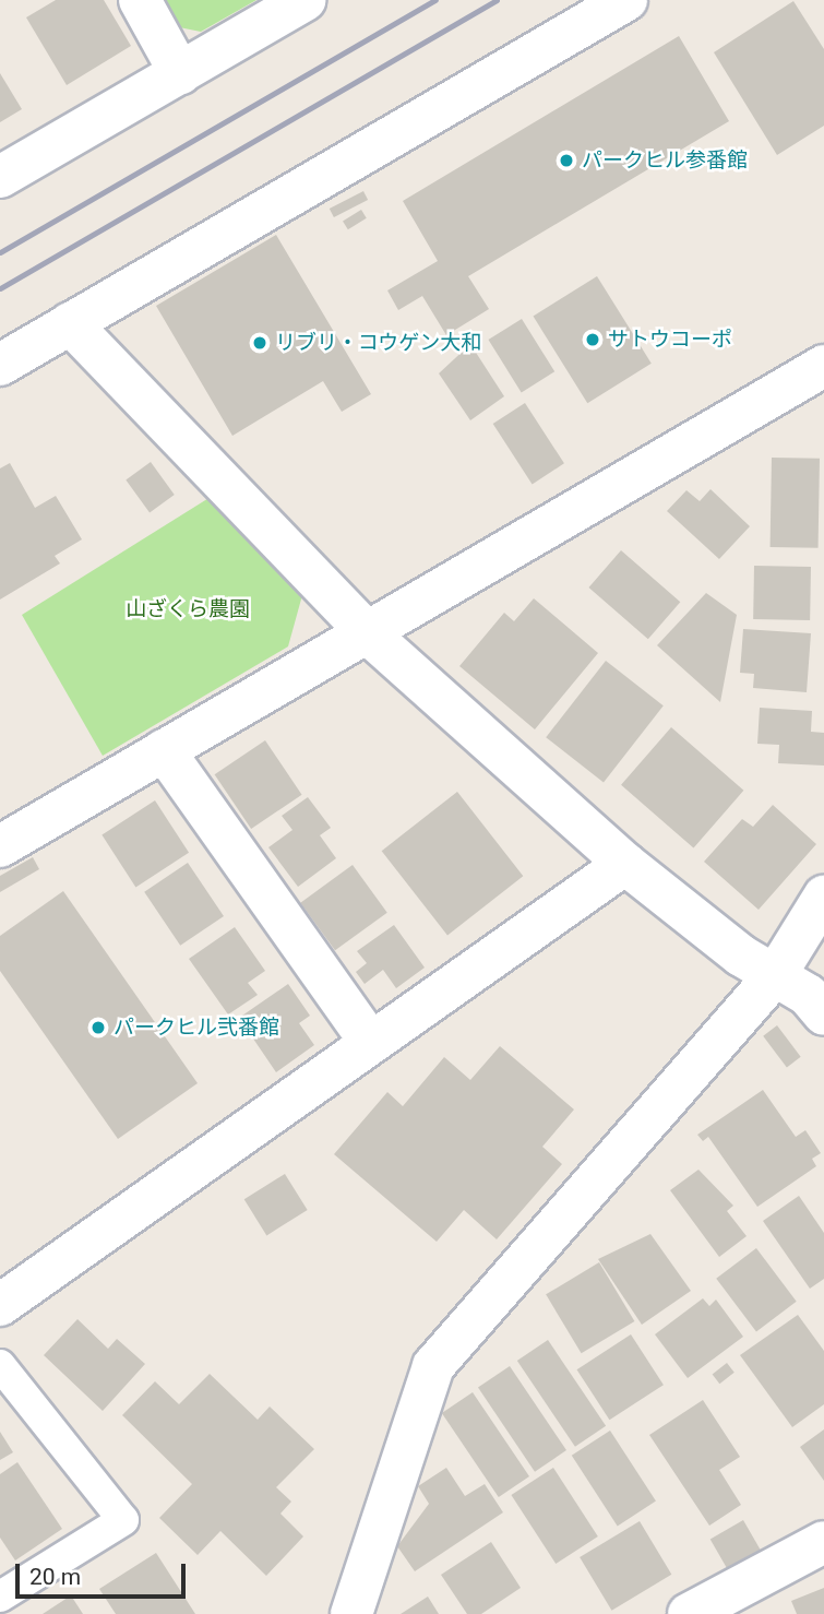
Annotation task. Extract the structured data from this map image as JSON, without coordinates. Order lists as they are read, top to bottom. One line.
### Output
{"parks":["山ざくら農園"],"places":["パークヒル参番館","サトウコーポ","リブリ・コウゲン大和","パークヒル弐番館"],"scale_bar":"20 m"}
